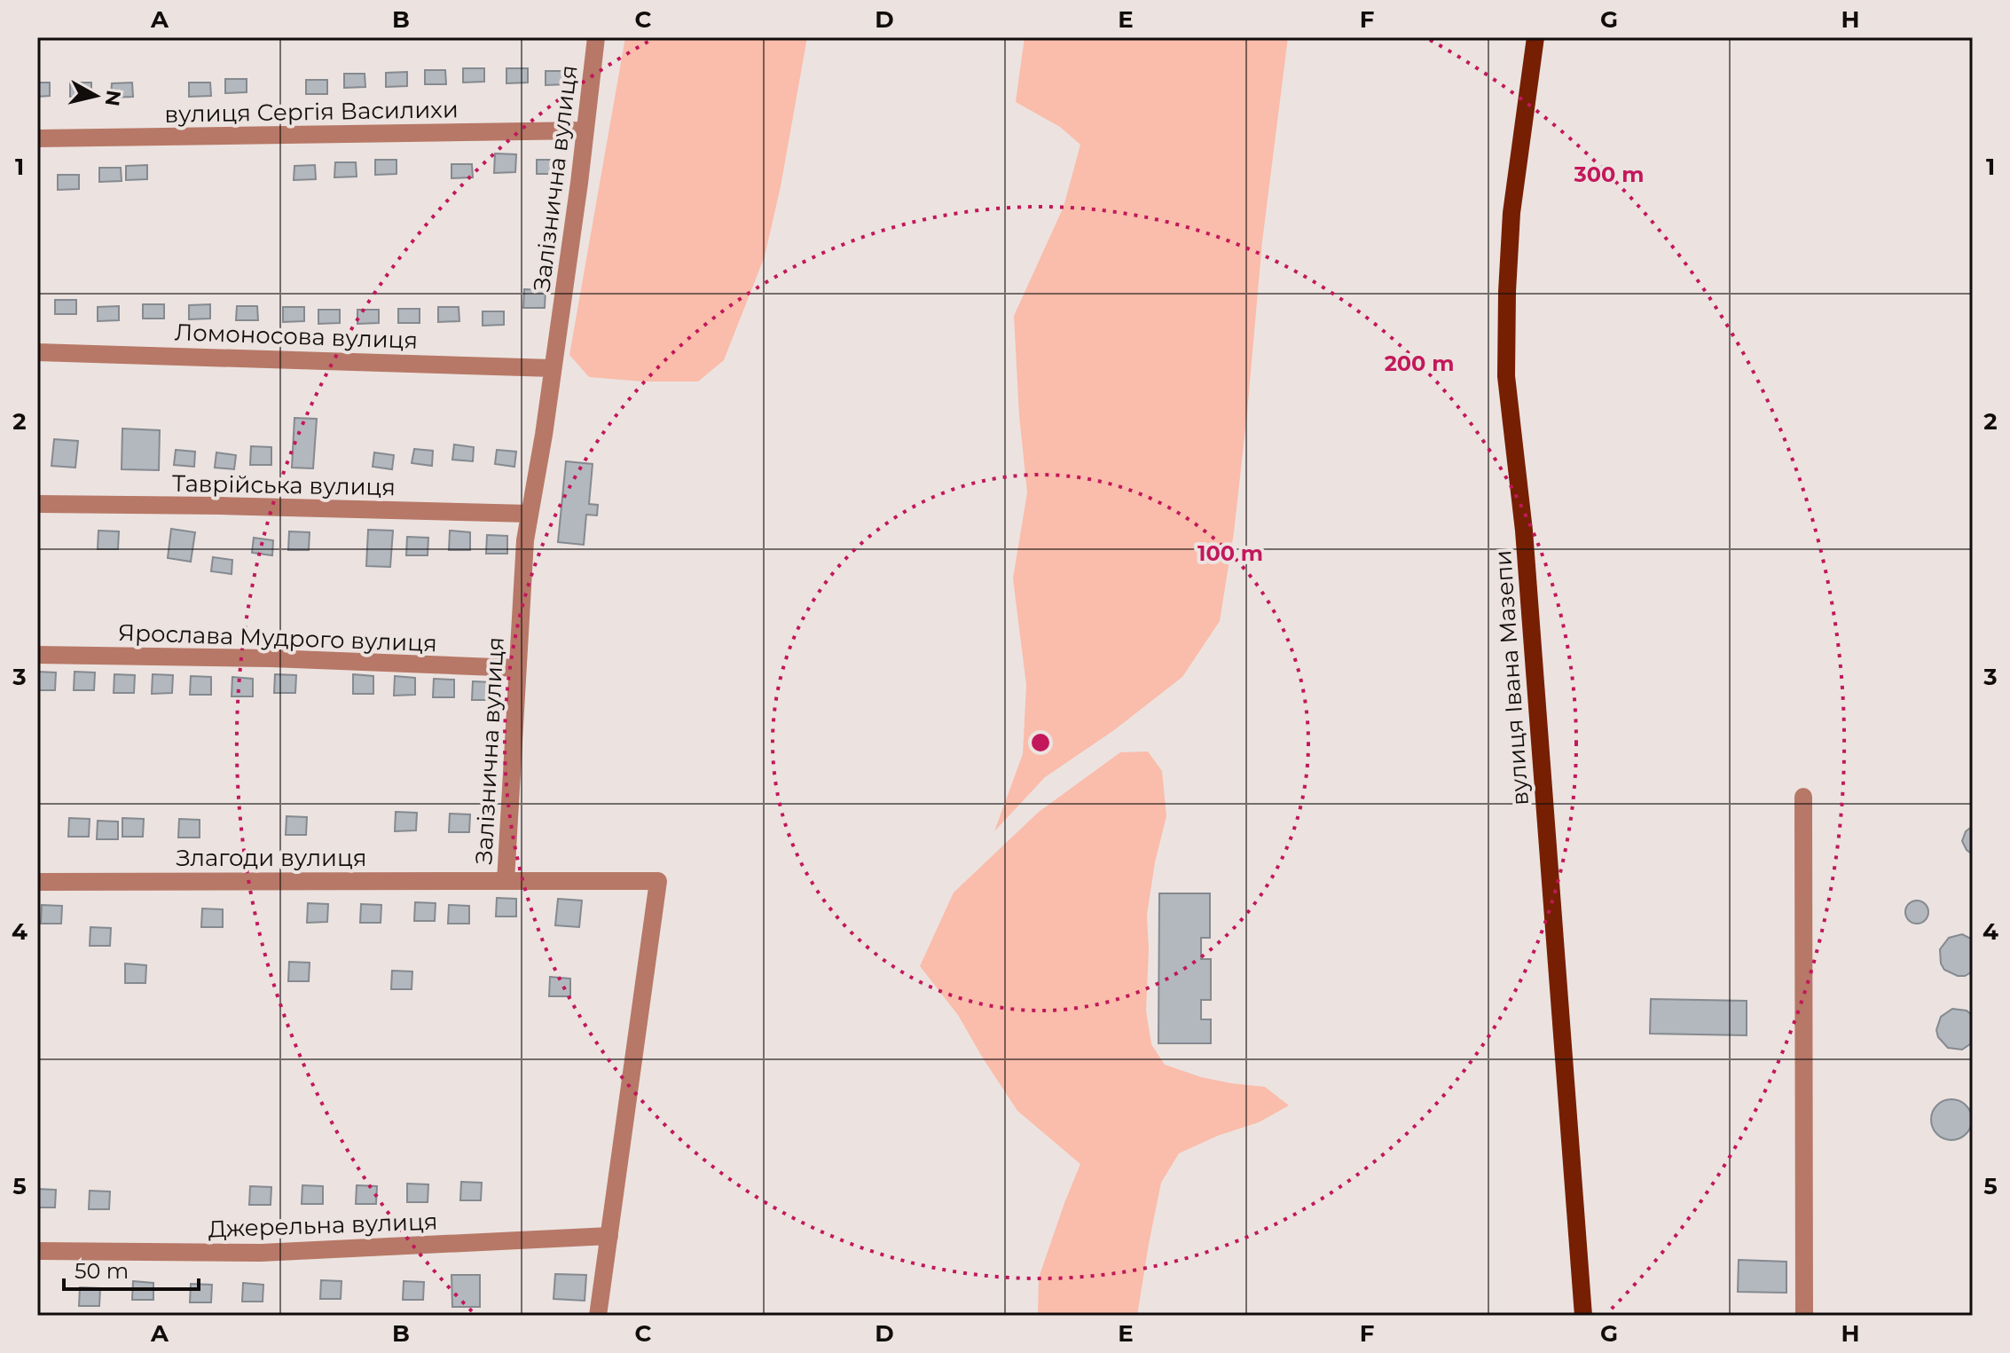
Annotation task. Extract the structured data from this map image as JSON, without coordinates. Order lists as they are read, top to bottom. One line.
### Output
{"streets":{"main road":["вулиця Івана Мазепи"],"street":["вулиця Сергія Василихи","Залізнична вулиця","Ломоносова вулиця","Таврійська вулиця","Ярослава Мудрого вулиця","Злагоди вулиця","Джерельна вулиця"]},"crossings":[["вулиця Сергія Василихи","Залізнична вулиця"],["Залізнична вулиця","Ломоносова вулиця"],["Залізнична вулиця","Таврійська вулиця"],["Залізнична вулиця","Ярослава Мудрого вулиця"],["Залізнична вулиця","Злагоди вулиця"],["Залізнична вулиця","Джерельна вулиця"]],"scale_bar":"50 m","north":"right","grid":{"columns":["A","B","C","D","E","F","G","H"],"rows":["1","2","3","4","5"]},"rings":["300 m","200 m","100 m"]}
